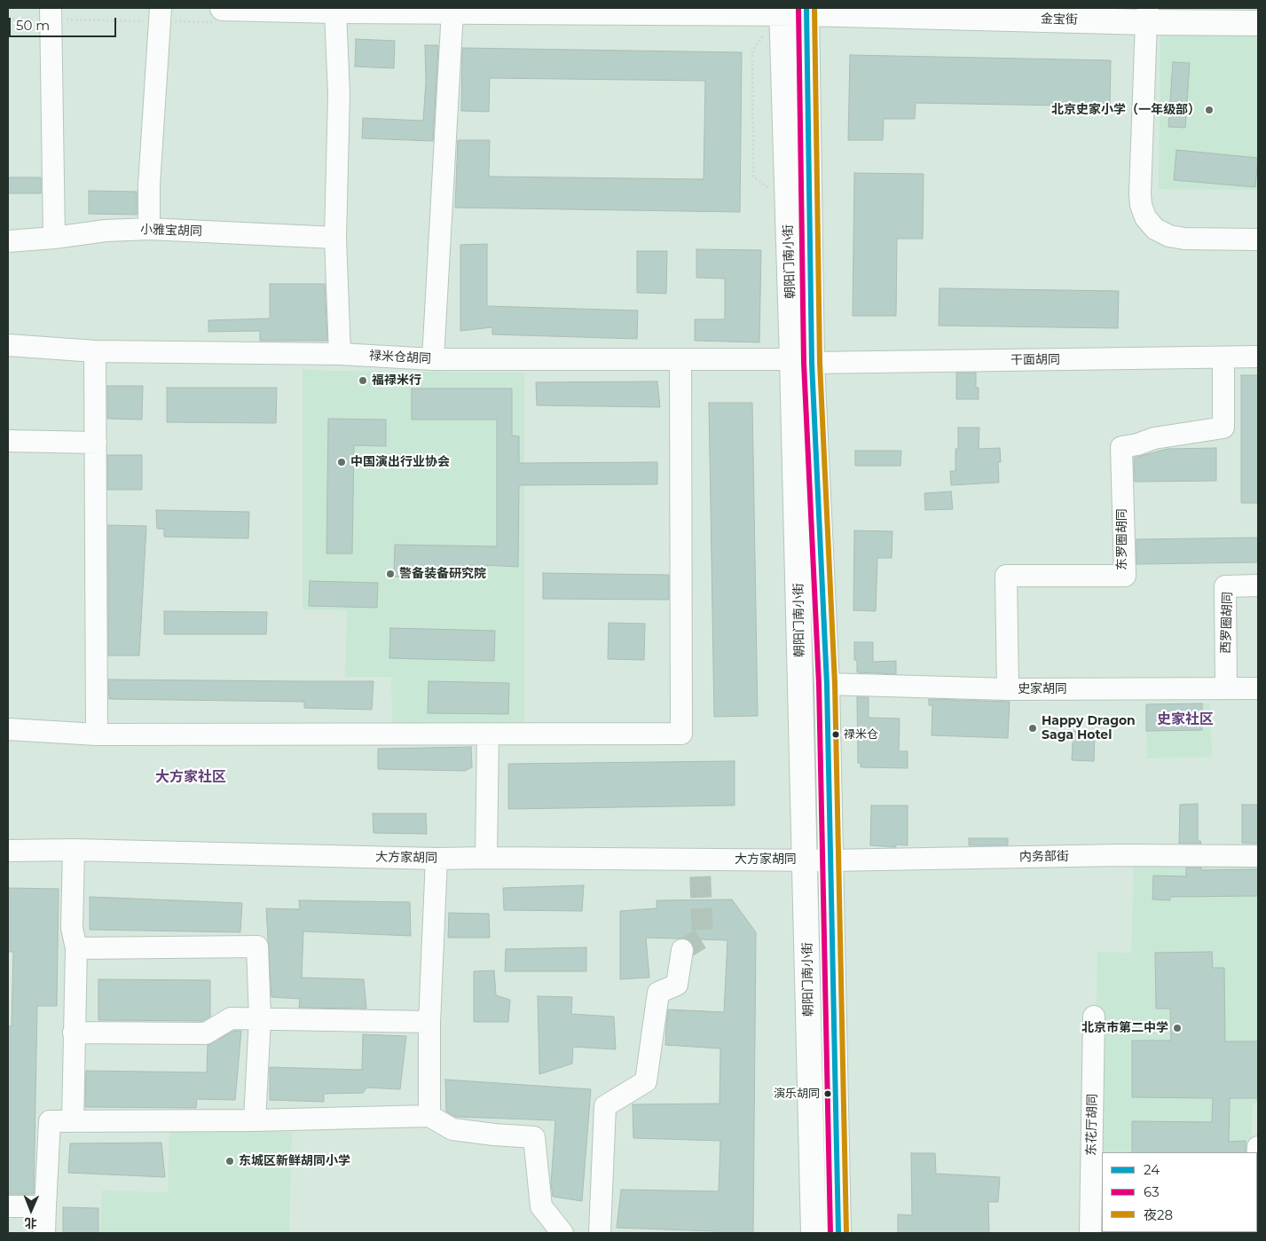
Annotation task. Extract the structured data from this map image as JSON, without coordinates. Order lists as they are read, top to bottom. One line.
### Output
{"streets":{"main road":["金宝街","朝阳门南小街"],"street":["小雅宝胡同","禄米仓胡同","干面胡同","东罗圈胡同","西罗圈胡同","史家胡同","内务部街","大方家胡同","东花厅胡同"]},"crossings":[["金宝街","朝阳门南小街"],["朝阳门南小街","禄米仓胡同"],["朝阳门南小街","干面胡同"],["朝阳门南小街","史家胡同"],["朝阳门南小街","内务部街"],["朝阳门南小街","大方家胡同"],["禄米仓胡同","干面胡同"],["干面胡同","东罗圈胡同"],["东罗圈胡同","史家胡同"],["西罗圈胡同","史家胡同"],["内务部街","大方家胡同"]],"districts":["史家社区","大方家社区"],"places":["北京史家小学（一年级部）","福禄米行","中国演出行业协会","警备装备研究院","Happy Dragon Saga Hotel","禄米仓","北京市第二中学","演乐胡同","东城区新鲜胡同小学"],"lines":["transit line 24","transit line 63","transit line 夜28"],"legend":["24","63","夜28"],"scale_bar":"50 m","north":"bottom"}
